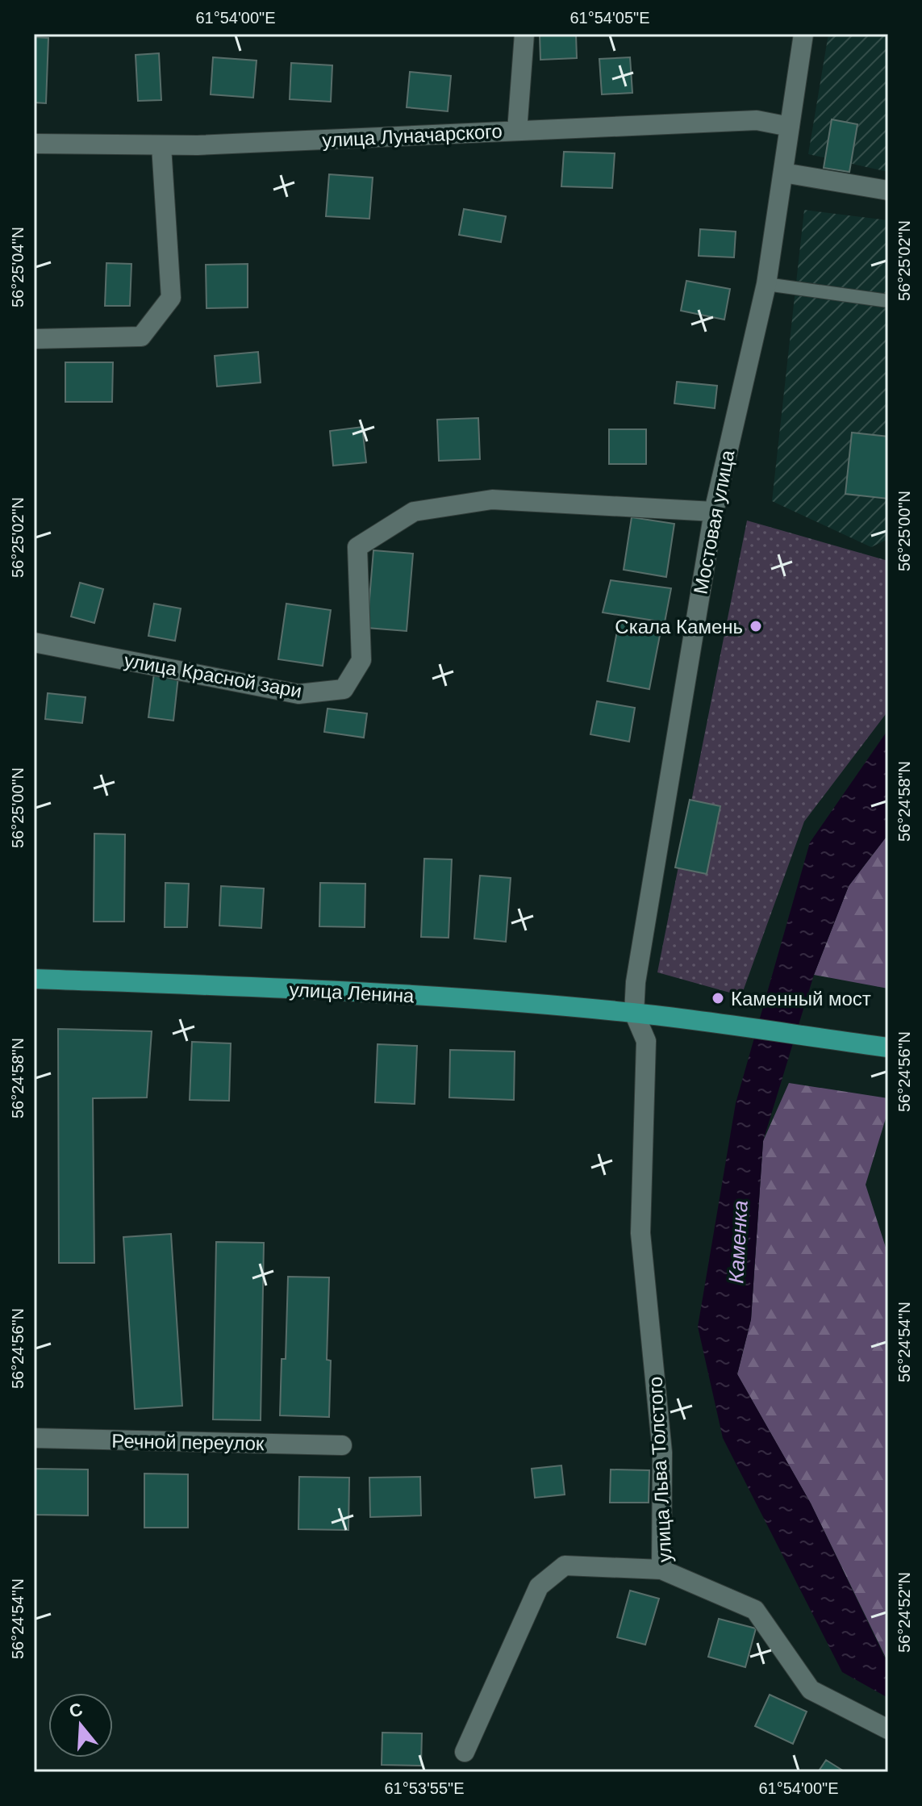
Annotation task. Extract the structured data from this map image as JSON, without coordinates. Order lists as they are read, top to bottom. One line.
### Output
{"streets":{"main road":["улица Ленина"],"street":["улица Луначарского","Мостовая улица","улица Красной зари","Речной переулок","улица Льва Толстого"]},"crossings":[["улица Луначарского","Мостовая улица"],["Мостовая улица","улица Красной зари"],["Мостовая улица","улица Ленина"],["Мостовая улица","улица Льва Толстого"],["улица Ленина","улица Льва Толстого"]],"water":["Каменка"],"places":["Скала Камень","Каменный мост"],"north":"top","coordinates":["61°54'00\"E","61°54'05\"E","56°25'02\"N","56°25'04\"N","56°25'00\"N","56°24'58\"N","56°24'56\"N","56°24'54\"N","56°24'52\"N","61°53'55\"E"]}
